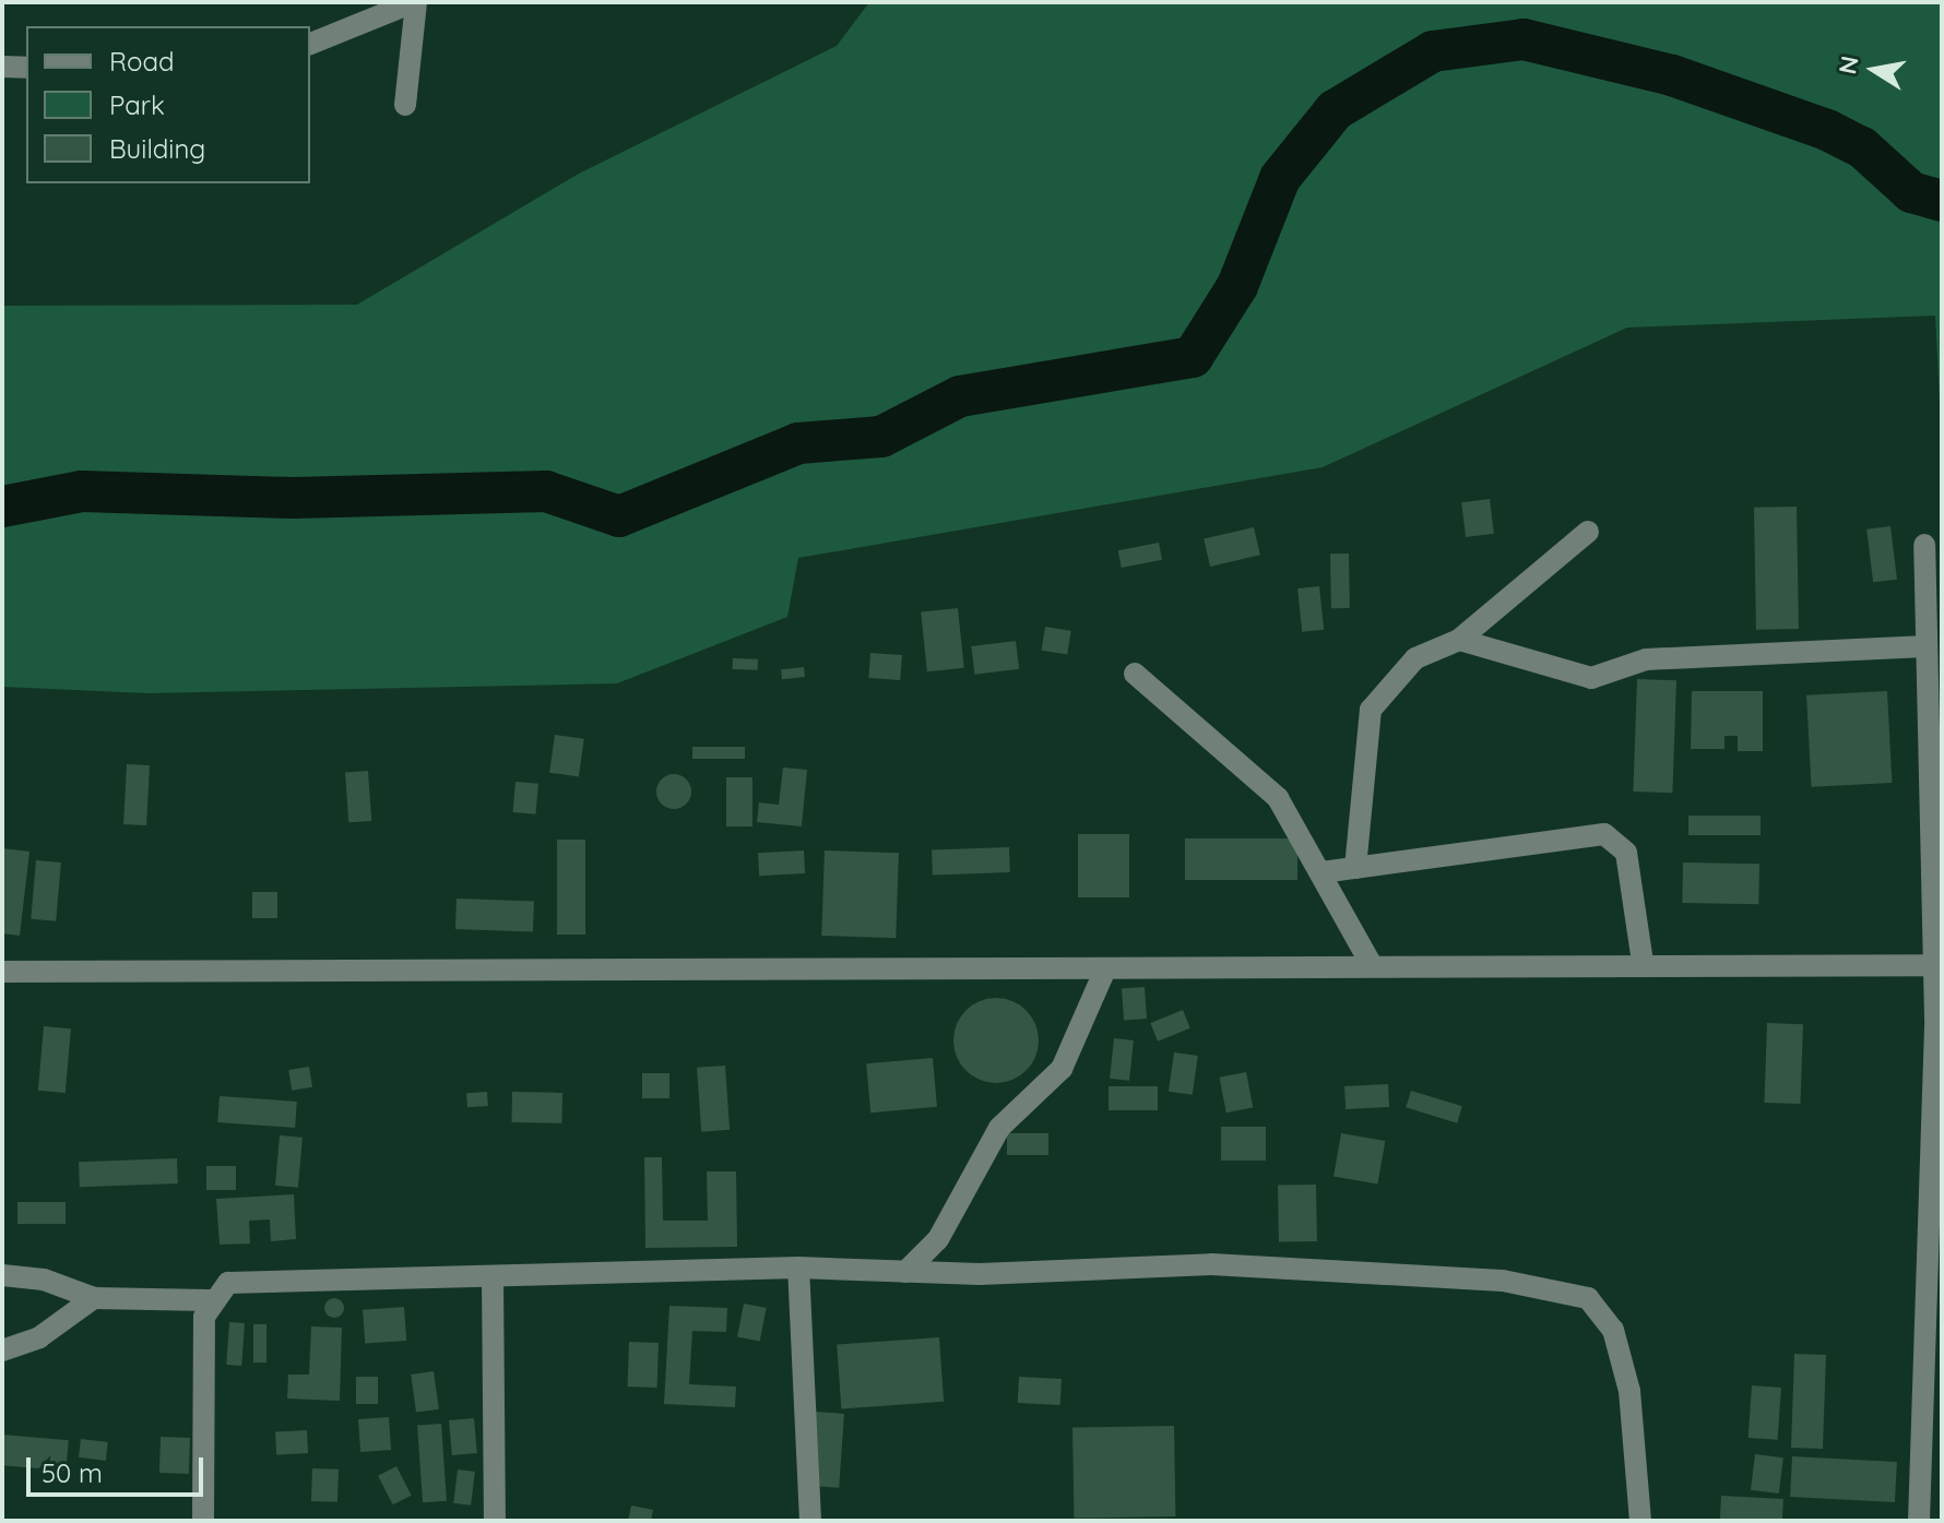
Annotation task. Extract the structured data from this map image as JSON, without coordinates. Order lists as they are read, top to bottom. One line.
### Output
{"legend":["Road","Park","Building"],"scale_bar":"50 m","north":"left"}
